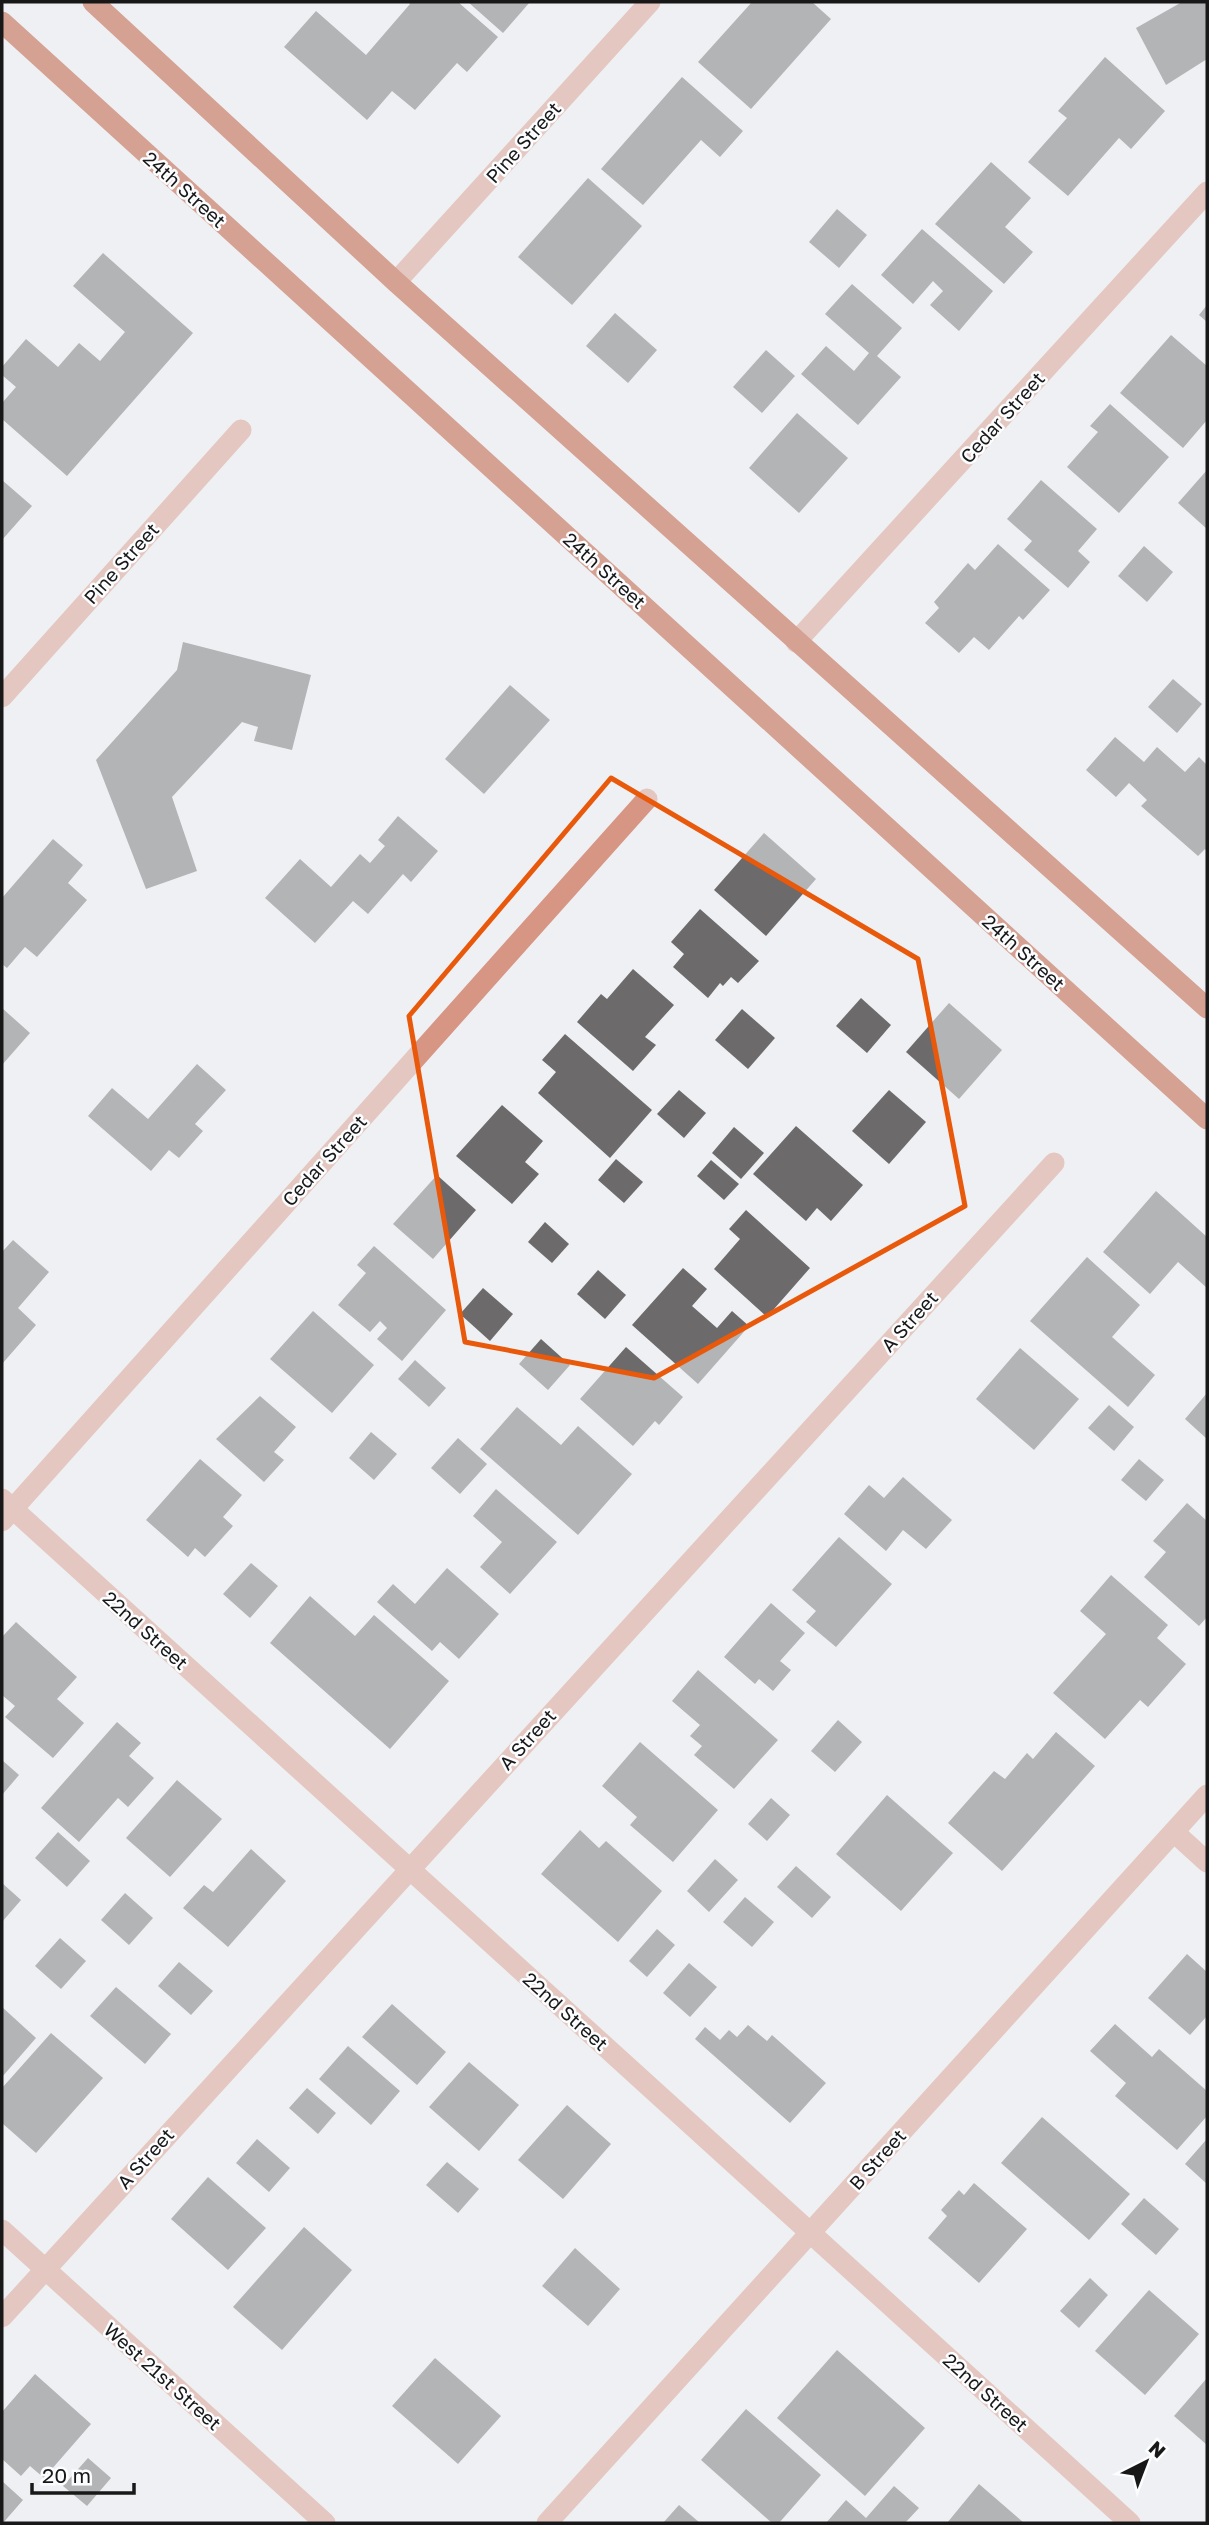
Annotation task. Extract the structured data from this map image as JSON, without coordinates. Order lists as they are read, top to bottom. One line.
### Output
{"streets":{"main road":["24th Street"],"street":["Pine Street","Cedar Street","A Street","22nd Street","B Street","West 21st Street"]},"crossings":[["Cedar Street","22nd Street"],["A Street","22nd Street"],["A Street","West 21st Street"],["22nd Street","B Street"]],"scale_bar":"20 m","north":"top right"}
